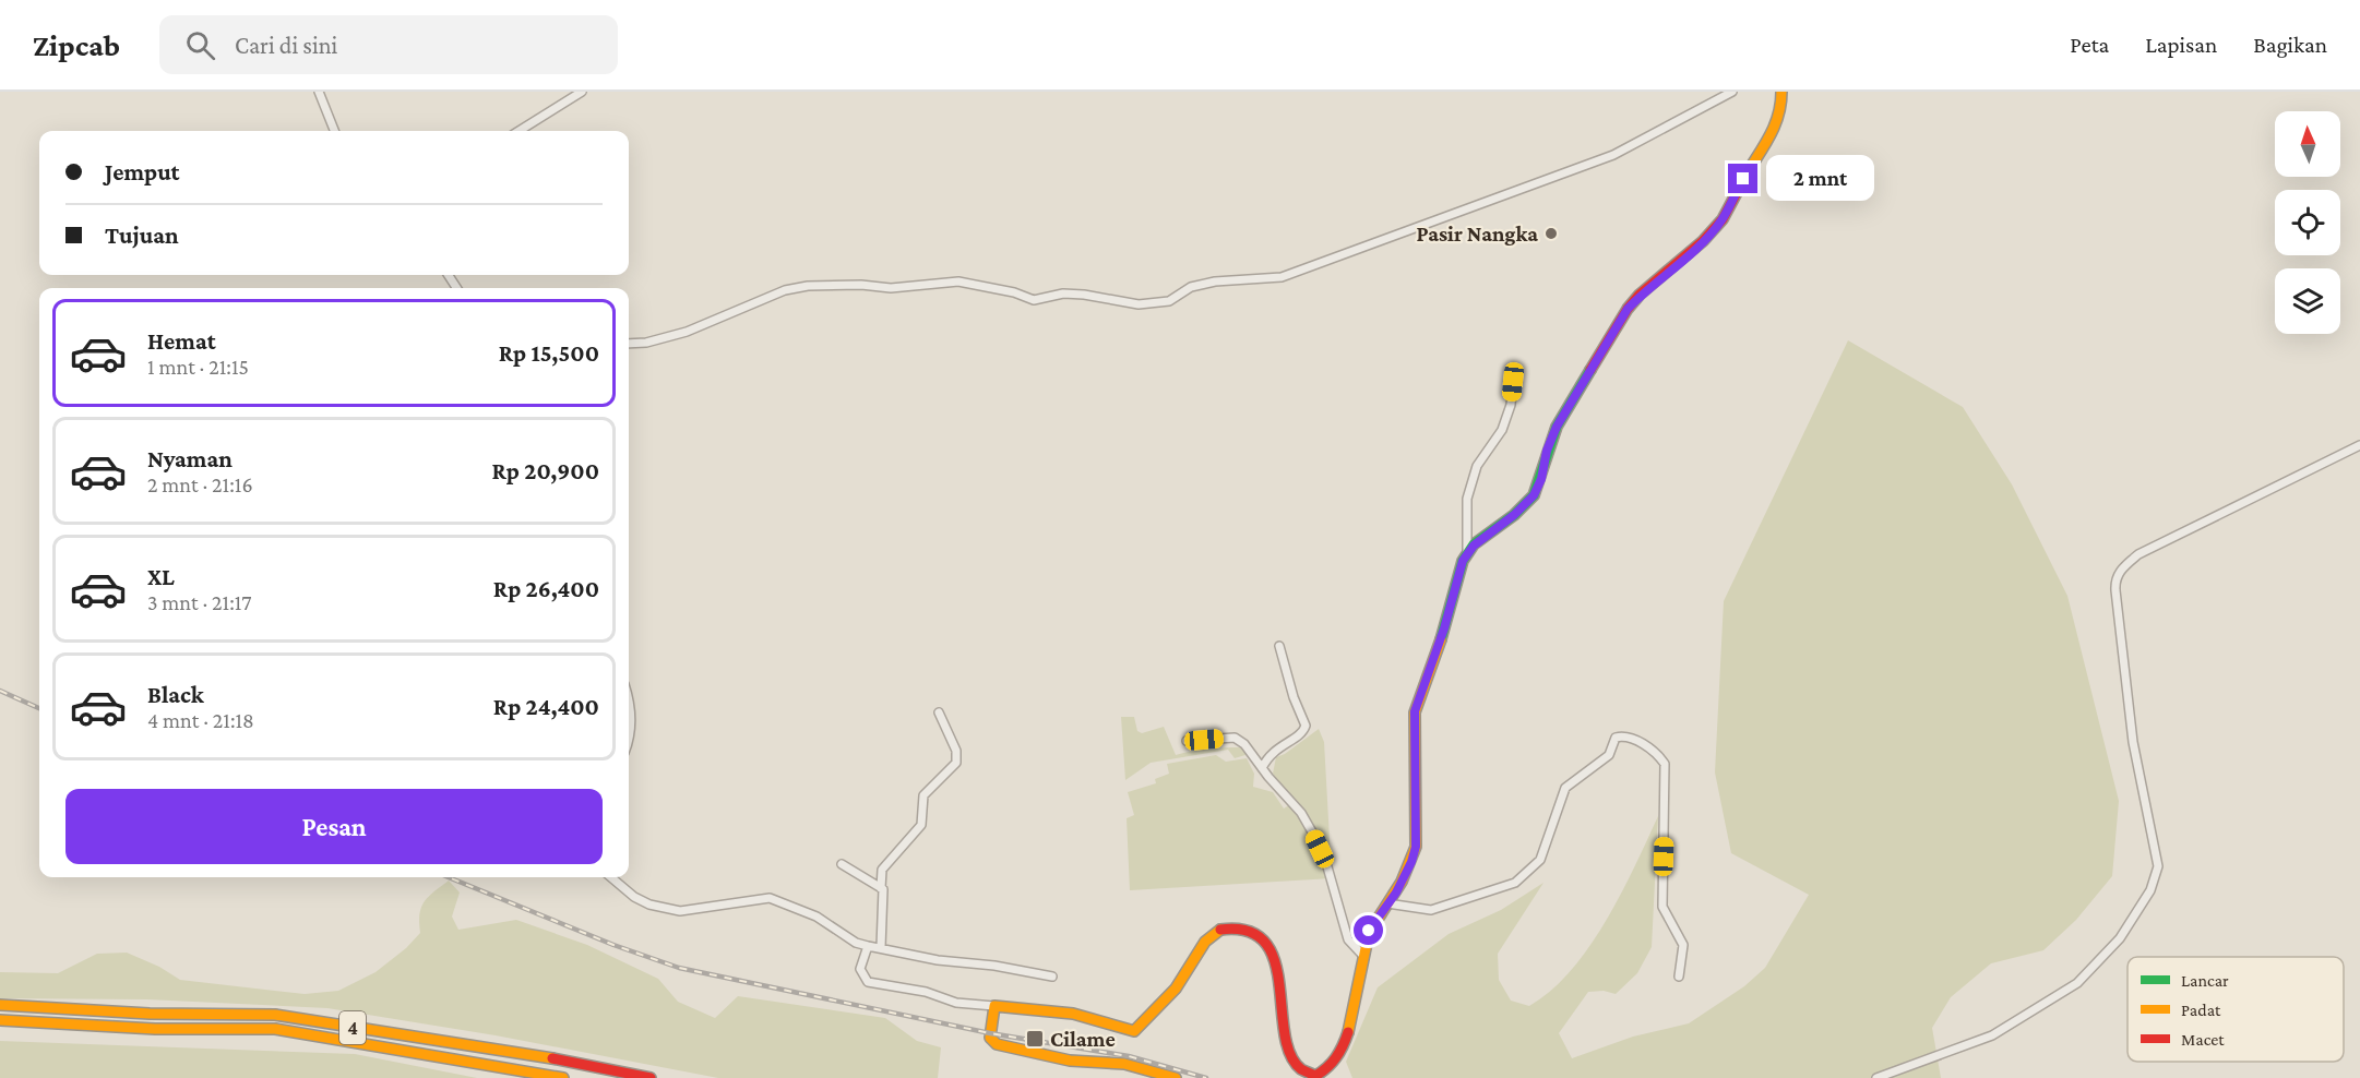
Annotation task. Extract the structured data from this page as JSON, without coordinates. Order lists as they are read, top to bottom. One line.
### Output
{"streets":{"main road":["4"]},"places":{"other":["Pasir Nangka"],"transit":["Cilame"]},"legend":["Lancar","Padat","Macet"],"north":"top","page":{"header":"Zipcab","search":"Cari di sini","nav":["Peta","Lapisan","Bagikan"],"banner":["Jemput","Tujuan"],"bubble":"2 mnt","list":[{"name":"Hemat","note":"1 mnt · 21:15","value":"Rp 15,500"},{"name":"Nyaman","note":"2 mnt · 21:16","value":"Rp 20,900"},{"name":"XL","note":"3 mnt · 21:17","value":"Rp 26,400"},{"name":"Black","note":"4 mnt · 21:18","value":"Rp 24,400"}],"buttons":"Pesan"}}
